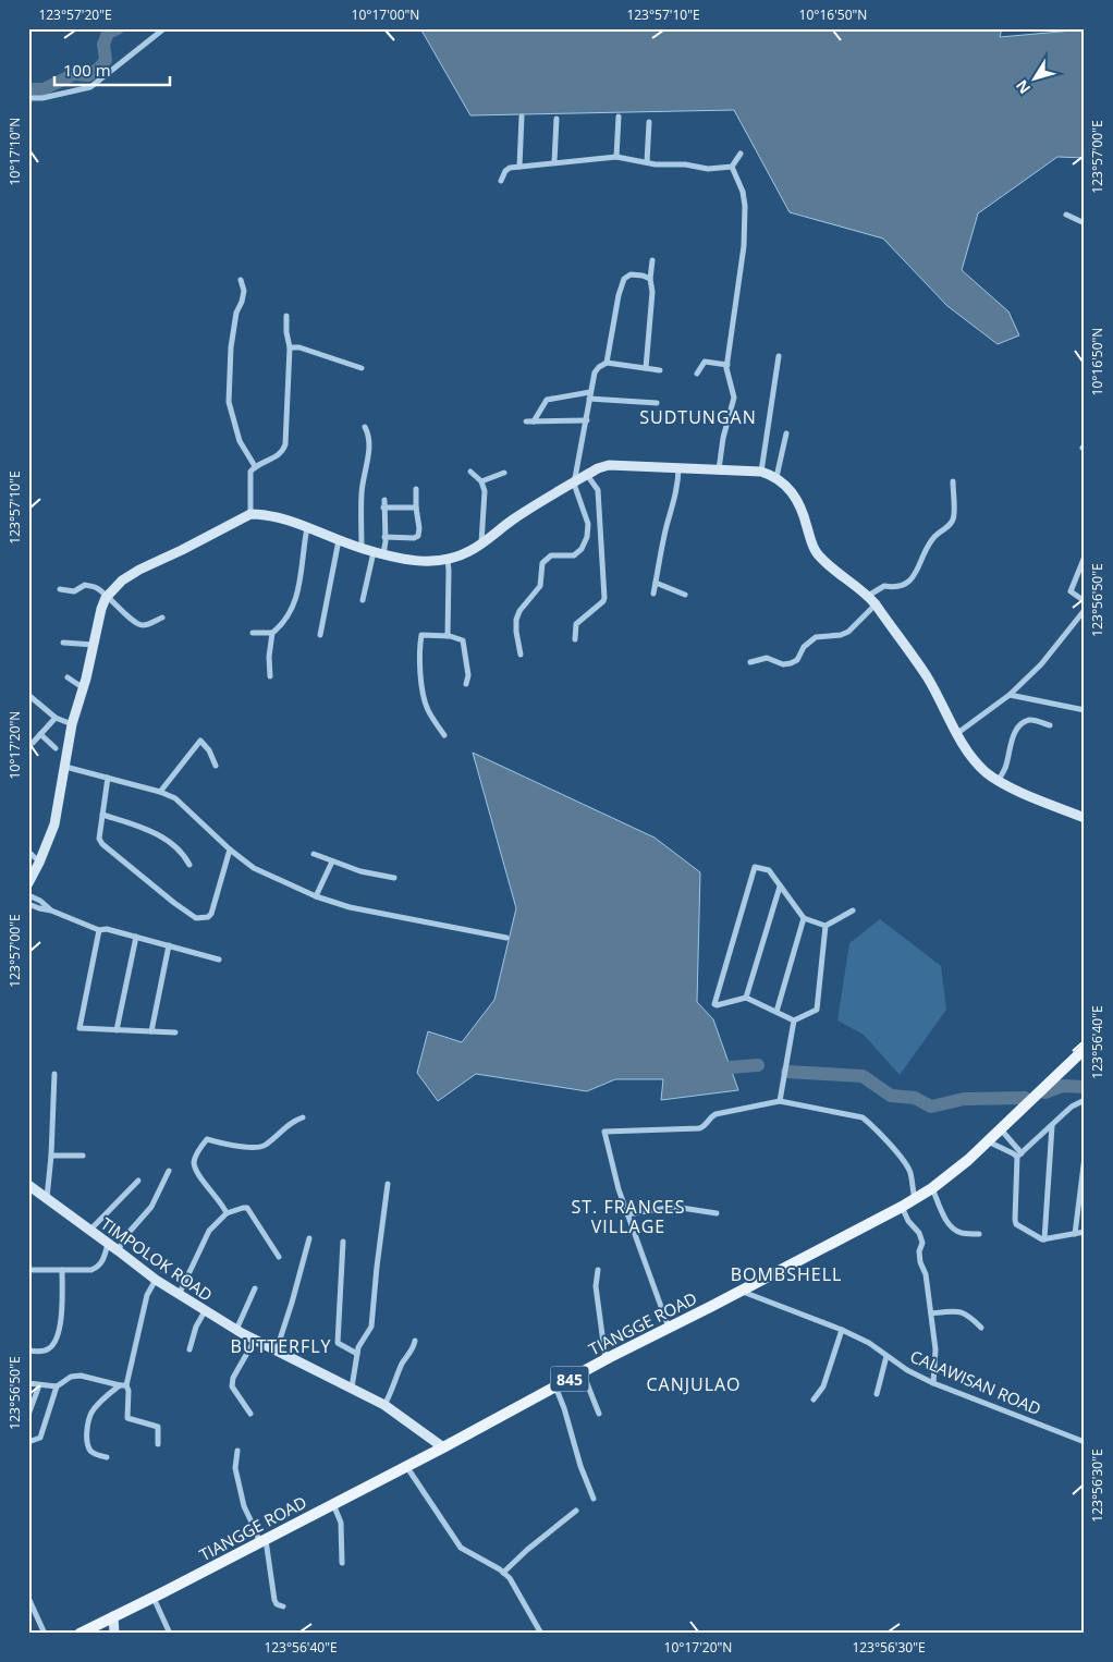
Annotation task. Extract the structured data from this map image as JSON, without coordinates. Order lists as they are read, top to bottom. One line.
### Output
{"streets":{"main road":["TIANGGE ROAD","845"],"street":["TIMPOLOK ROAD","CALAWISAN ROAD"]},"crossings":[["TIMPOLOK ROAD","TIANGGE ROAD"],["TIANGGE ROAD","CALAWISAN ROAD"]],"districts":["SUDTUNGAN","ST. FRANCES VILLAGE","BOMBSHELL","BUTTERFLY","CANJULAO"],"scale_bar":"100 m","north":"bottom left","coordinates":["123°57'20\"E","10°17'00\"N","123°57'10\"E","10°16'50\"N","10°17'10\"N","123°57'00\"E","123°56'50\"E","10°17'20\"N","123°56'40\"E","123°56'30\"E"]}
